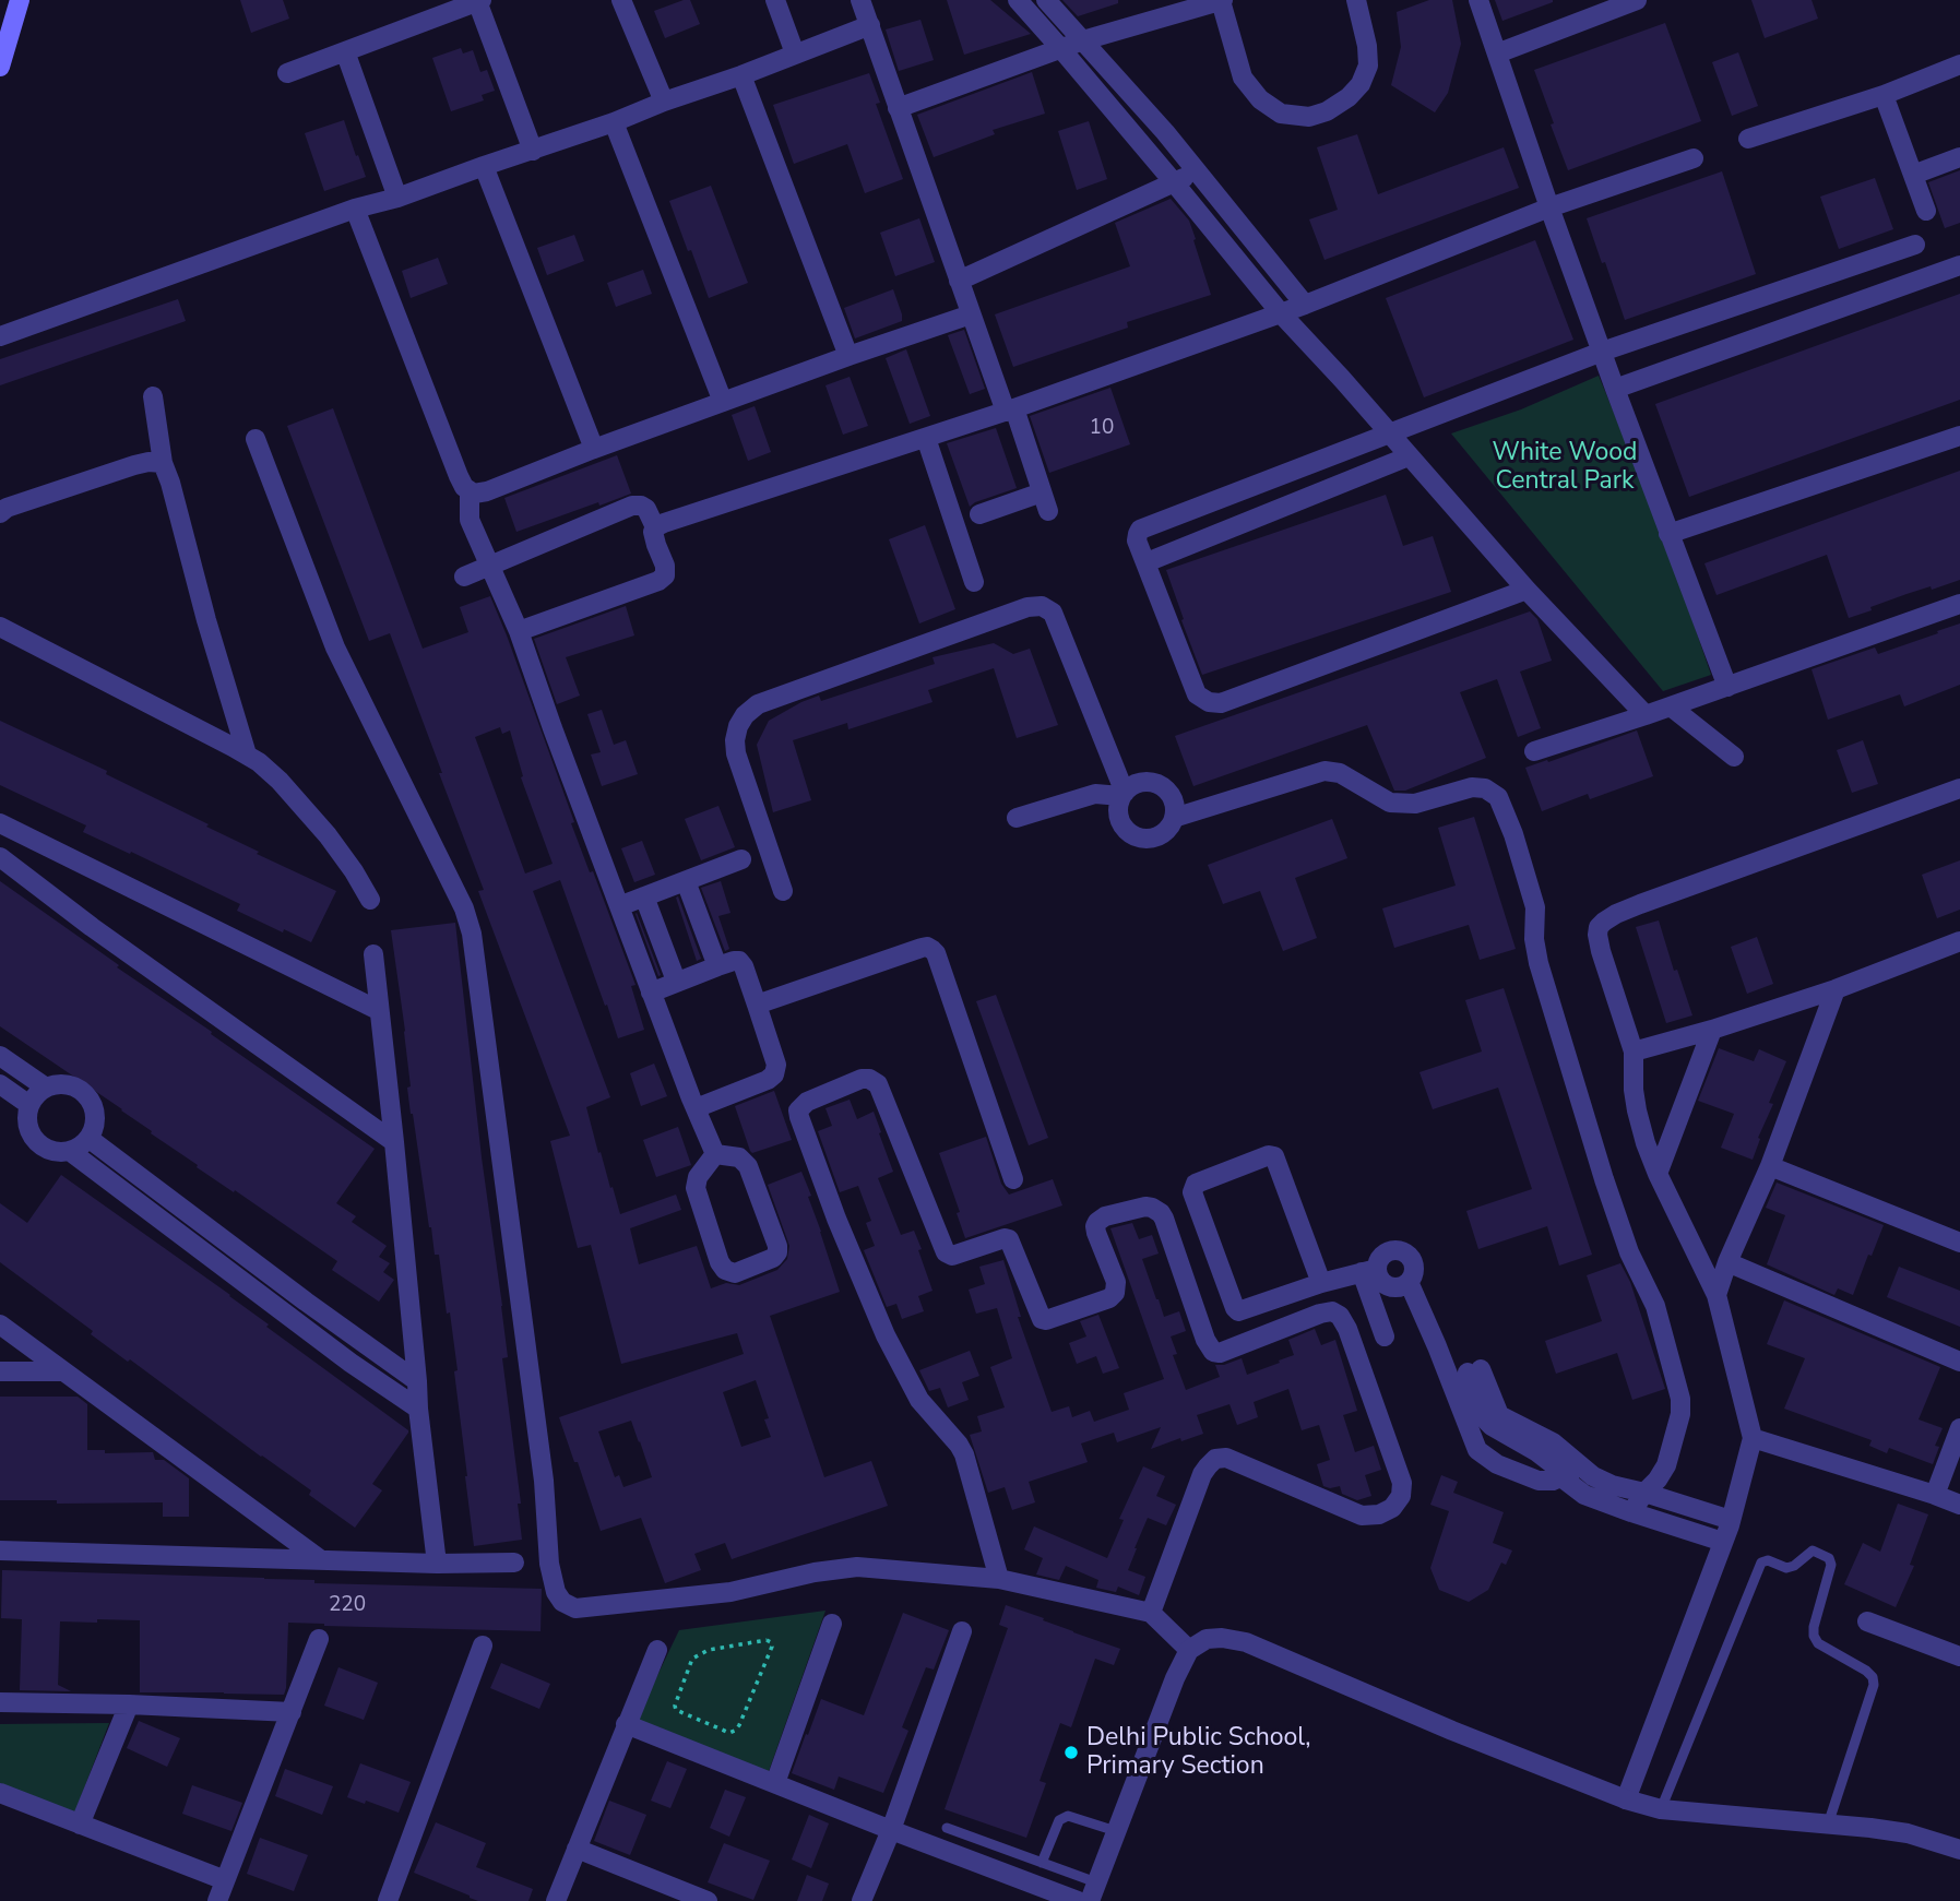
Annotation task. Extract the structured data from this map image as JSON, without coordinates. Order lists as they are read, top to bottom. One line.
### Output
{"parks":["White Wood Central Park"],"places":["Delhi Public School, Primary Section"],"house_numbers":["10","220"]}
